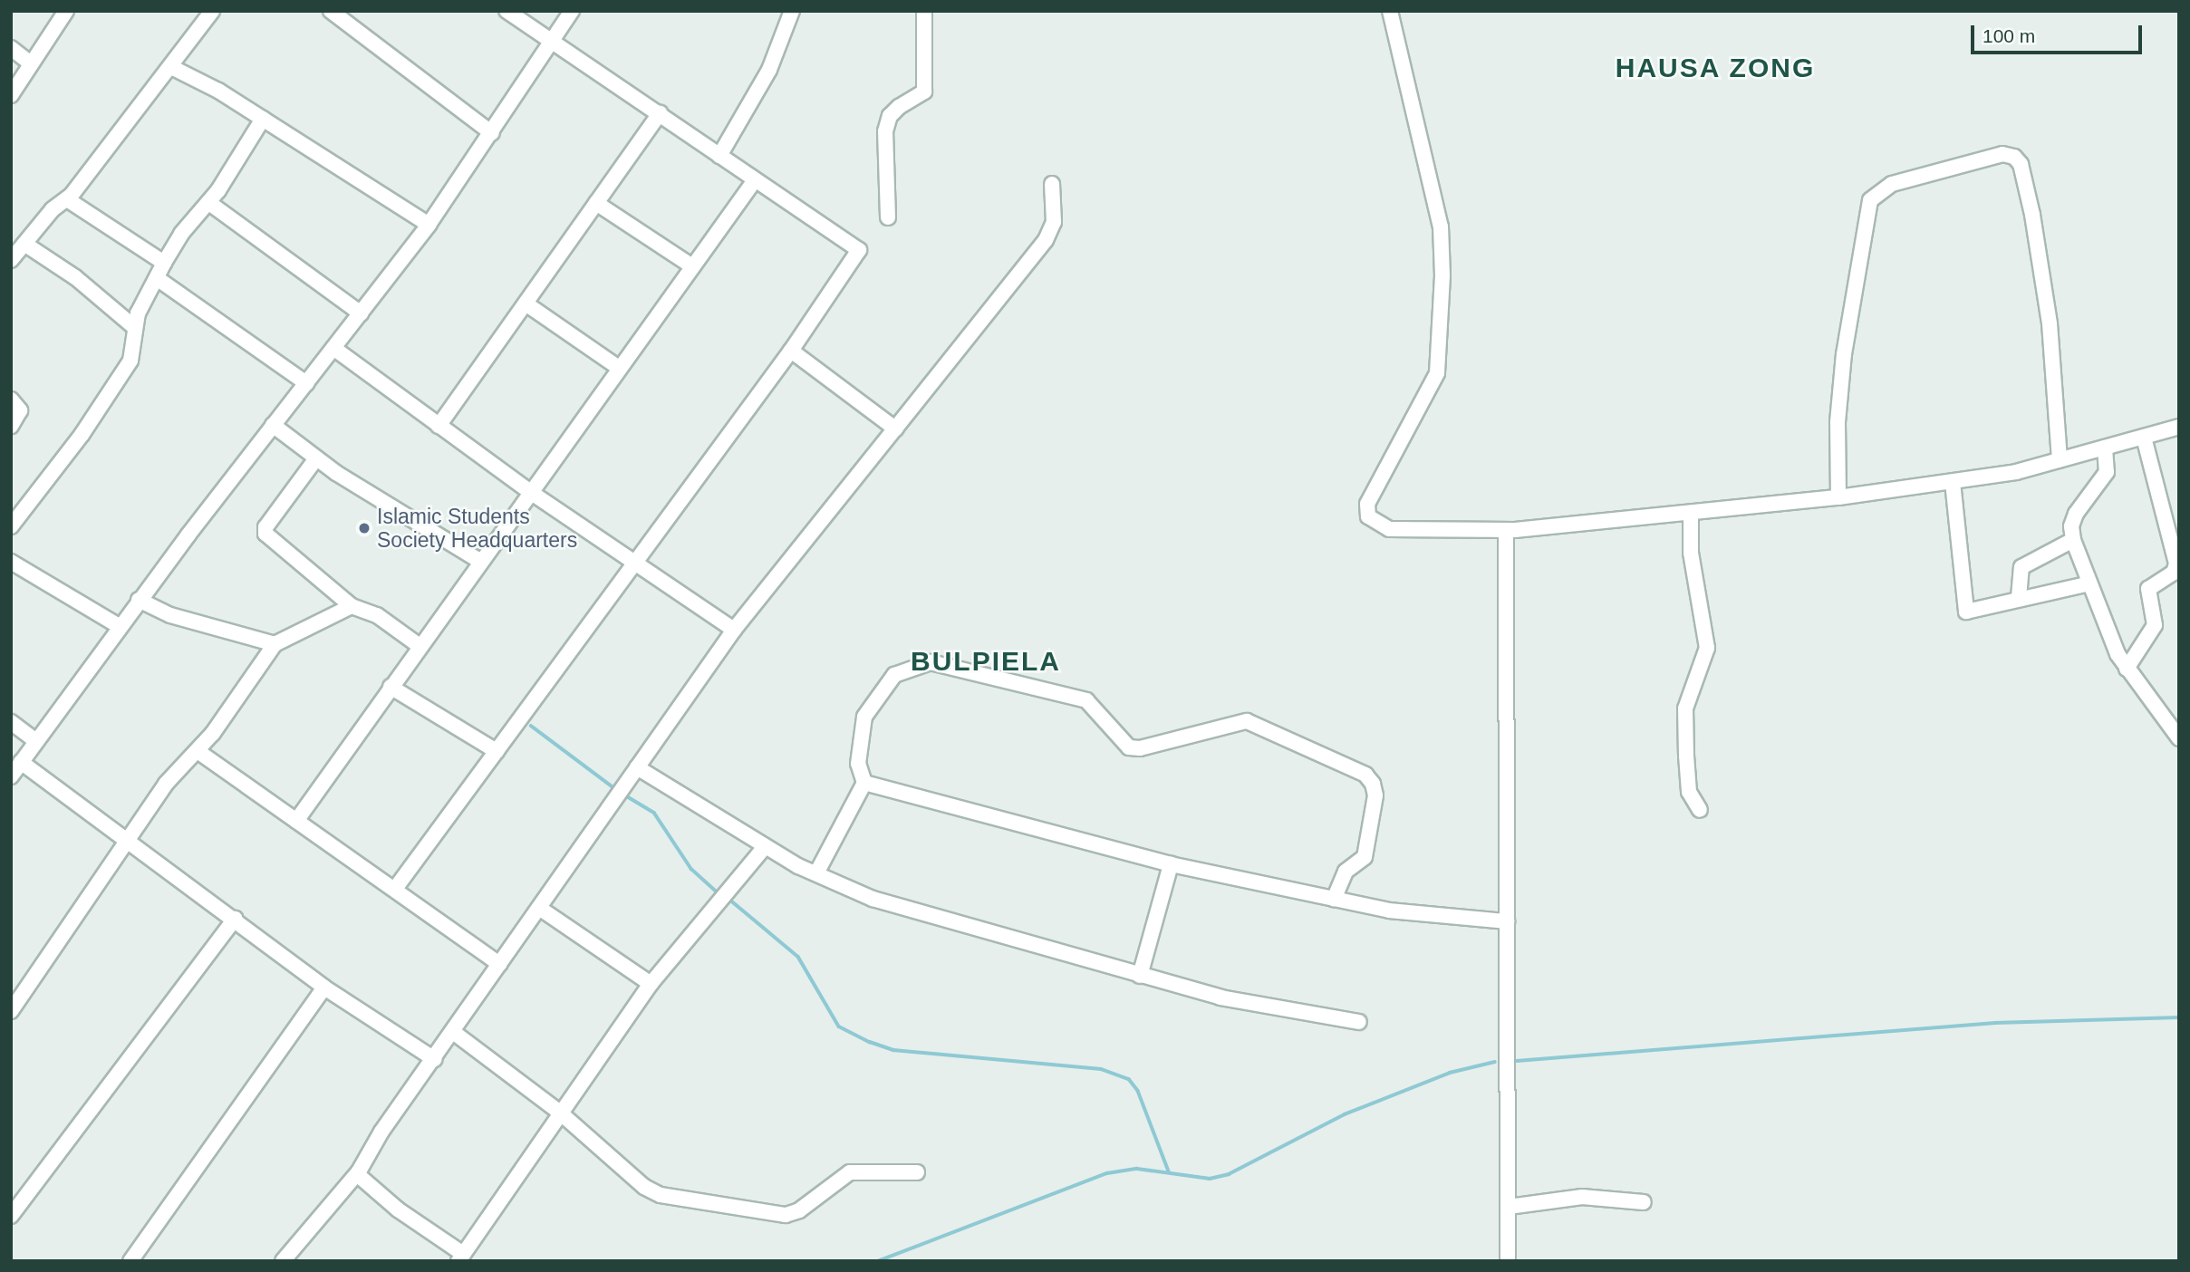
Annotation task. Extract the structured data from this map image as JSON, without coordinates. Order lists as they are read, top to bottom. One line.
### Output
{"districts":["HAUSA ZONG","BULPIELA"],"places":["Islamic Students Society Headquarters"],"scale_bar":"100 m"}
